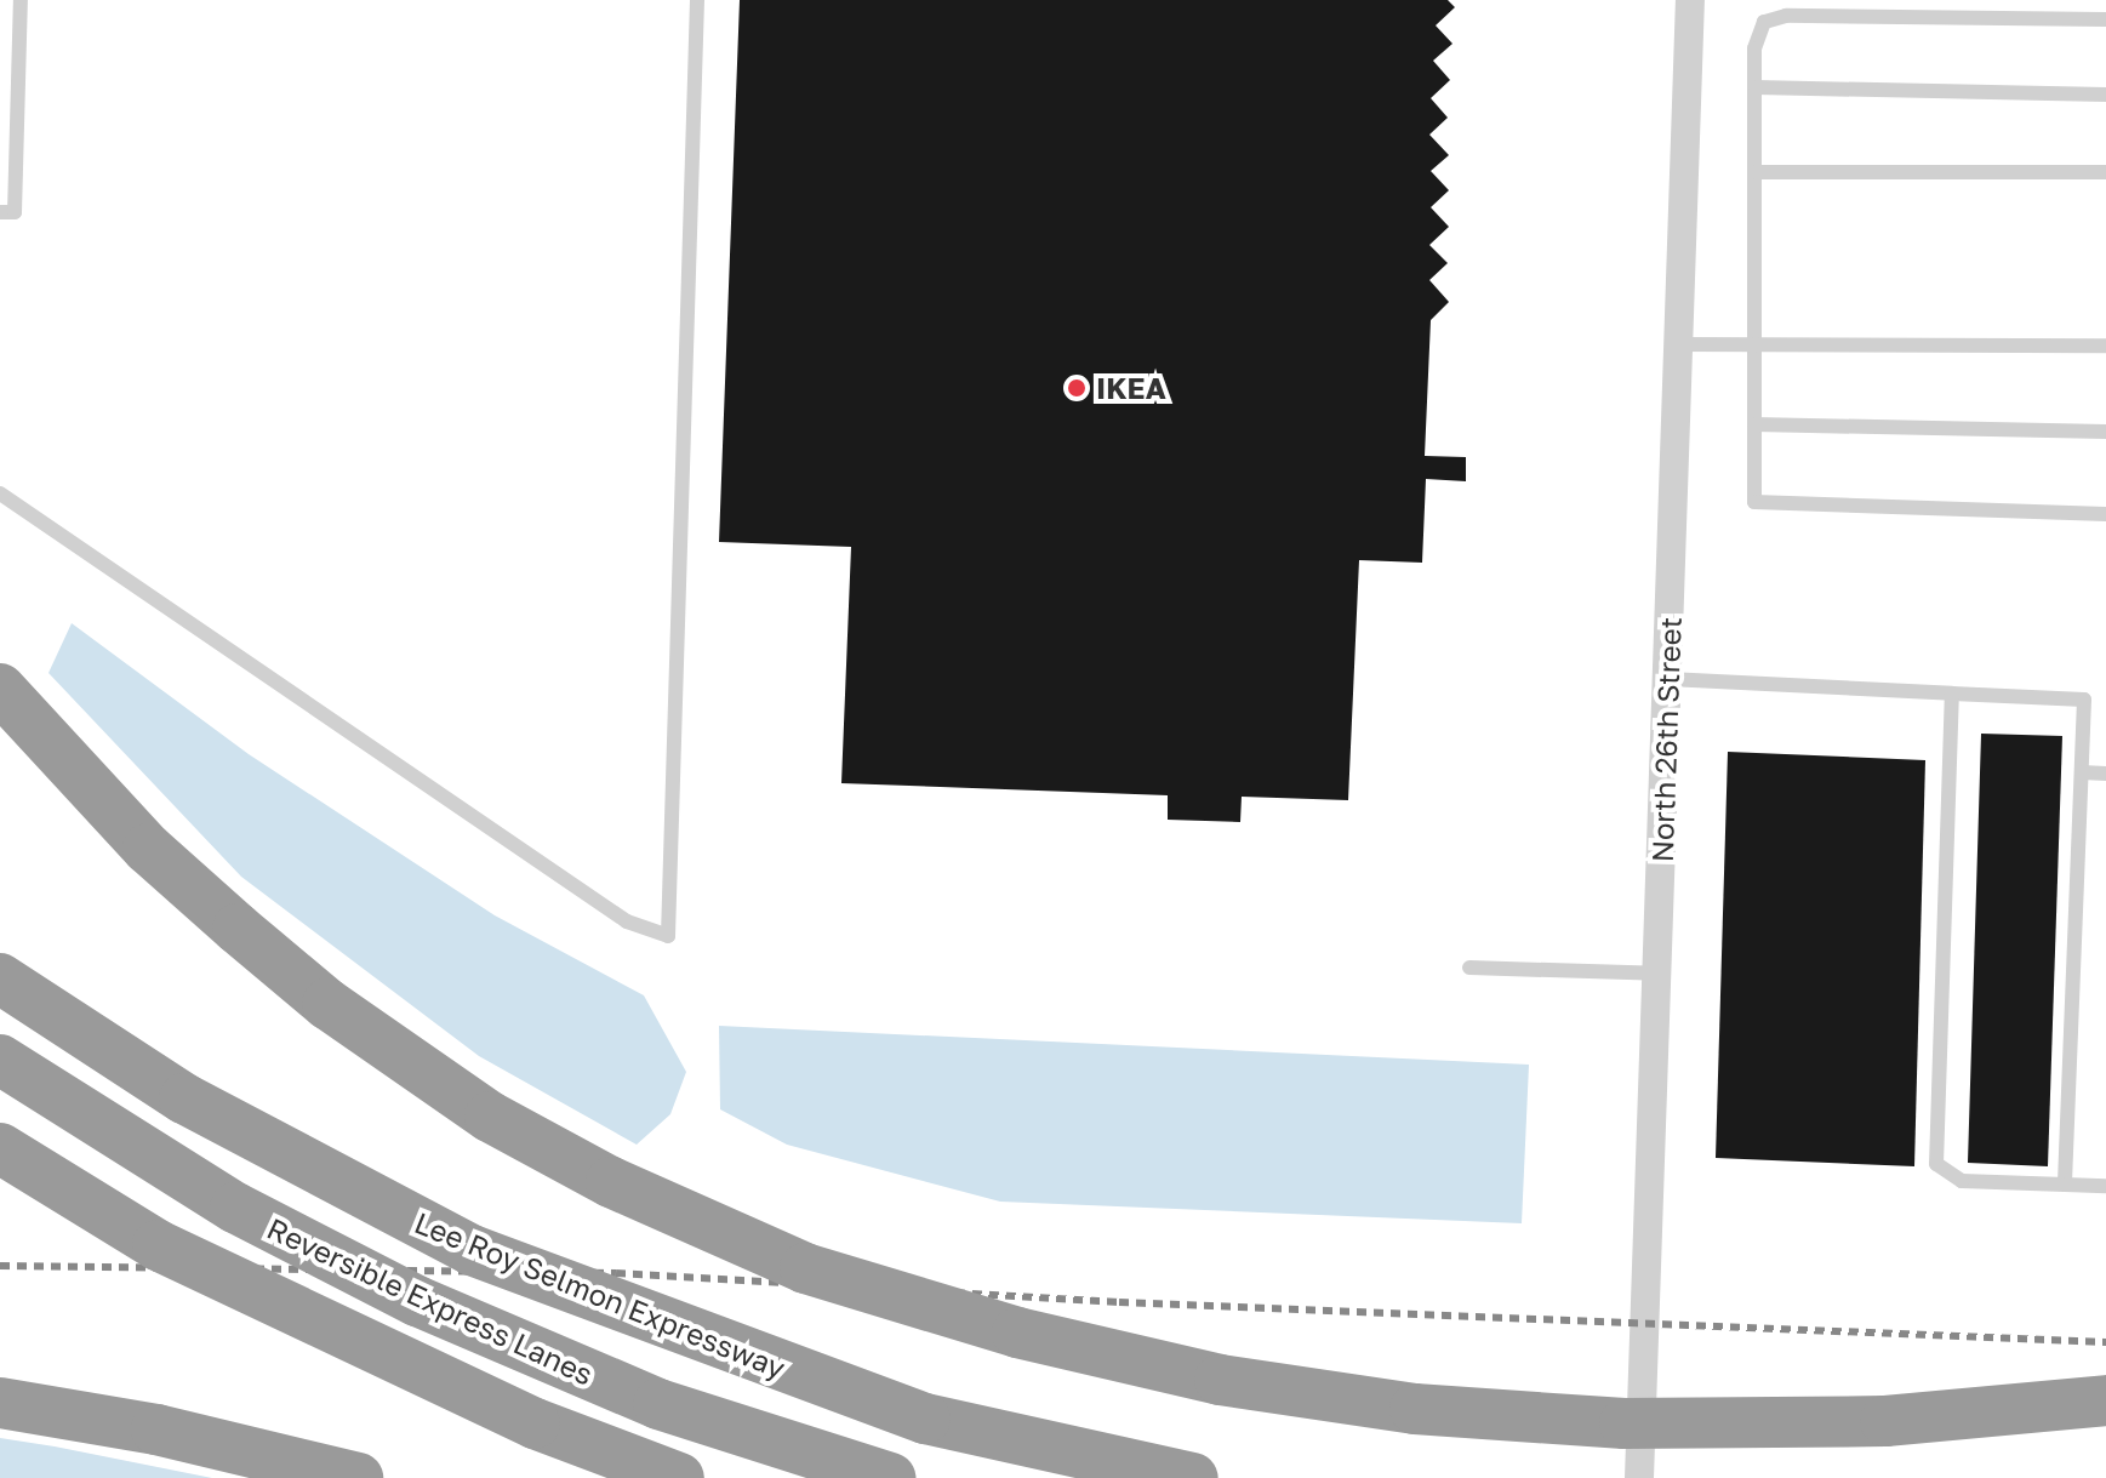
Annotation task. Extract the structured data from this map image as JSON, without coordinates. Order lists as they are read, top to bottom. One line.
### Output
{"streets":{"highway":["Lee Roy Selmon Expressway","Reversible Express Lanes"],"street":["North 26th Street"]},"places":["IKEA"]}
